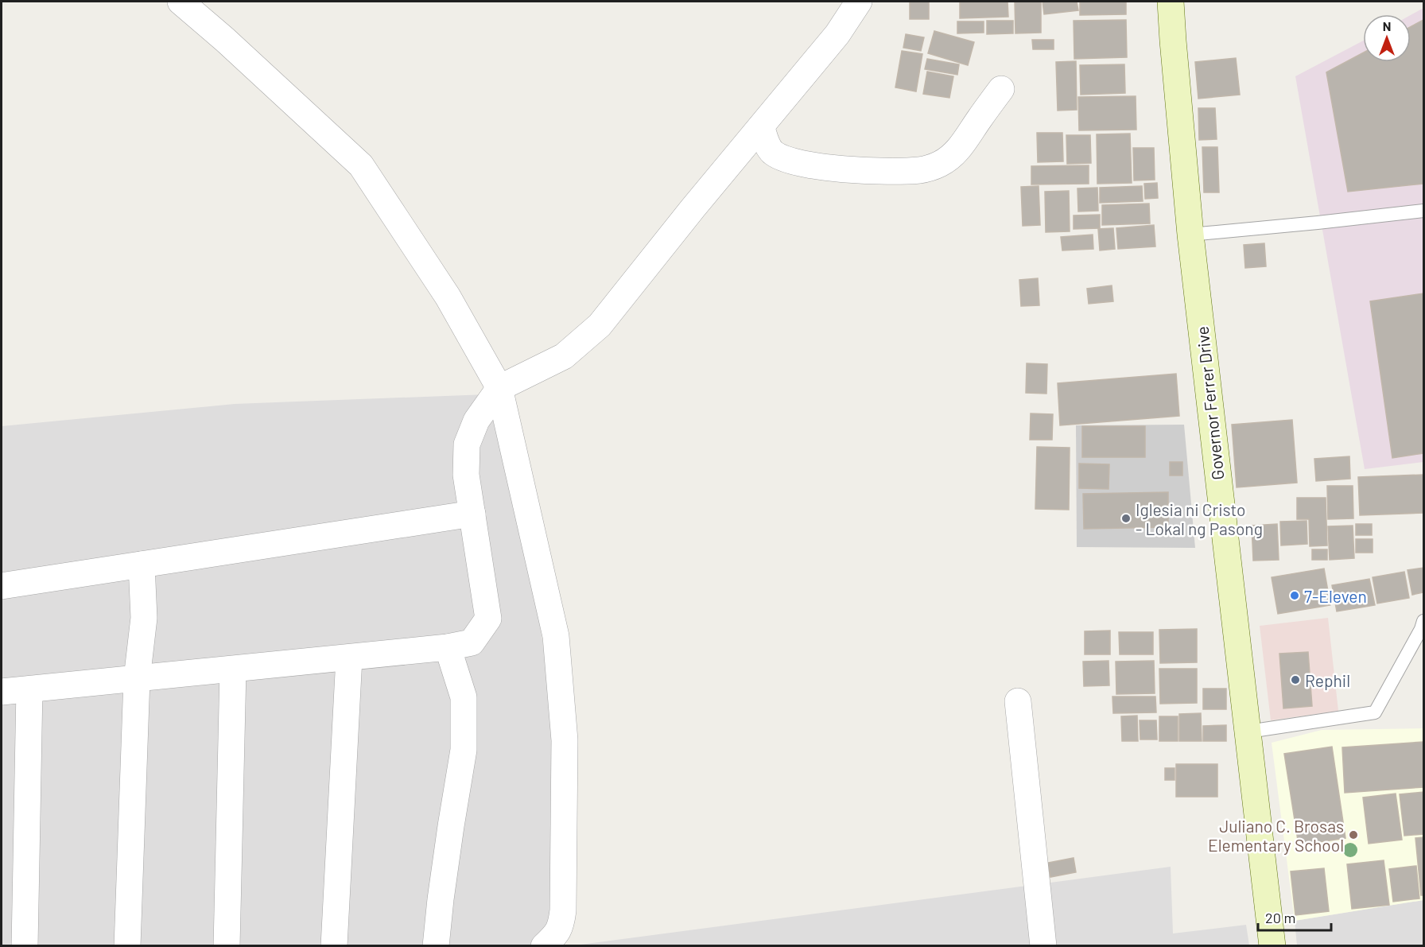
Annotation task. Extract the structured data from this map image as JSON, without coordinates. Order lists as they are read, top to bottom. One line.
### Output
{"streets":{"main road":["Governor Ferrer Drive"]},"places":["Iglesia ni Cristo - Lokal ng Pasong","7-Eleven","Rephil","Juliano C. Brosas Elementary School"],"scale_bar":"20 m","north":"top"}
